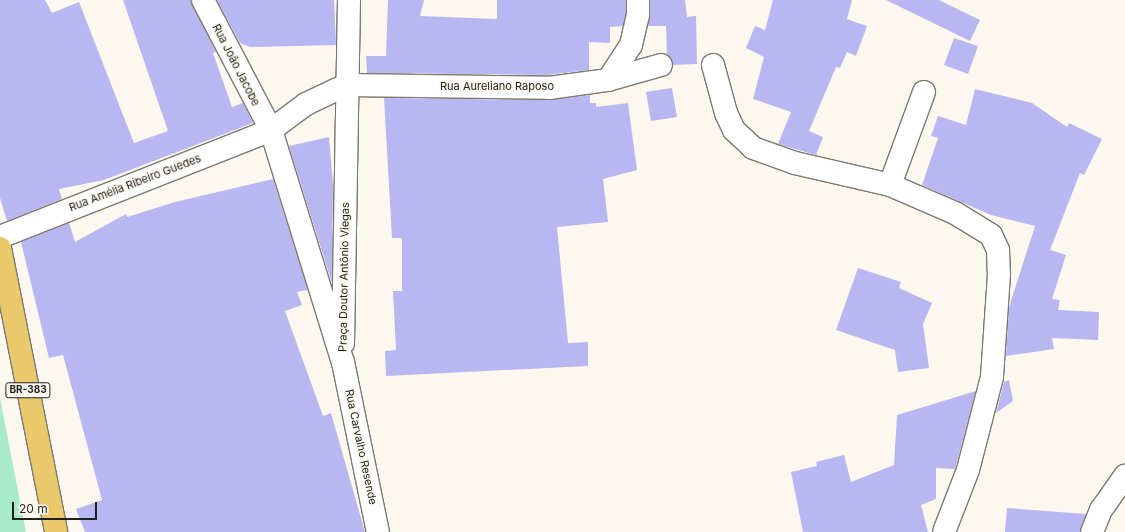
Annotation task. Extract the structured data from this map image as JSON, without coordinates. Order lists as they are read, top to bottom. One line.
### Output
{"streets":{"highway":["BR-383"],"street":["Rua João Jacobe","Rua Aureliano Raposo","Rua Amélia Ribeiro Guedes","Praça Doutor Antônio Viegas","Rua Carvalho Resende"]},"crossings":[["Rua João Jacobe","Rua Amélia Ribeiro Guedes"],["Rua João Jacobe","Praça Doutor Antônio Viegas"],["Rua Aureliano Raposo","Praça Doutor Antônio Viegas"],["Rua Amélia Ribeiro Guedes","Praça Doutor Antônio Viegas"],["Praça Doutor Antônio Viegas","Rua Carvalho Resende"]],"scale_bar":"20 m"}
